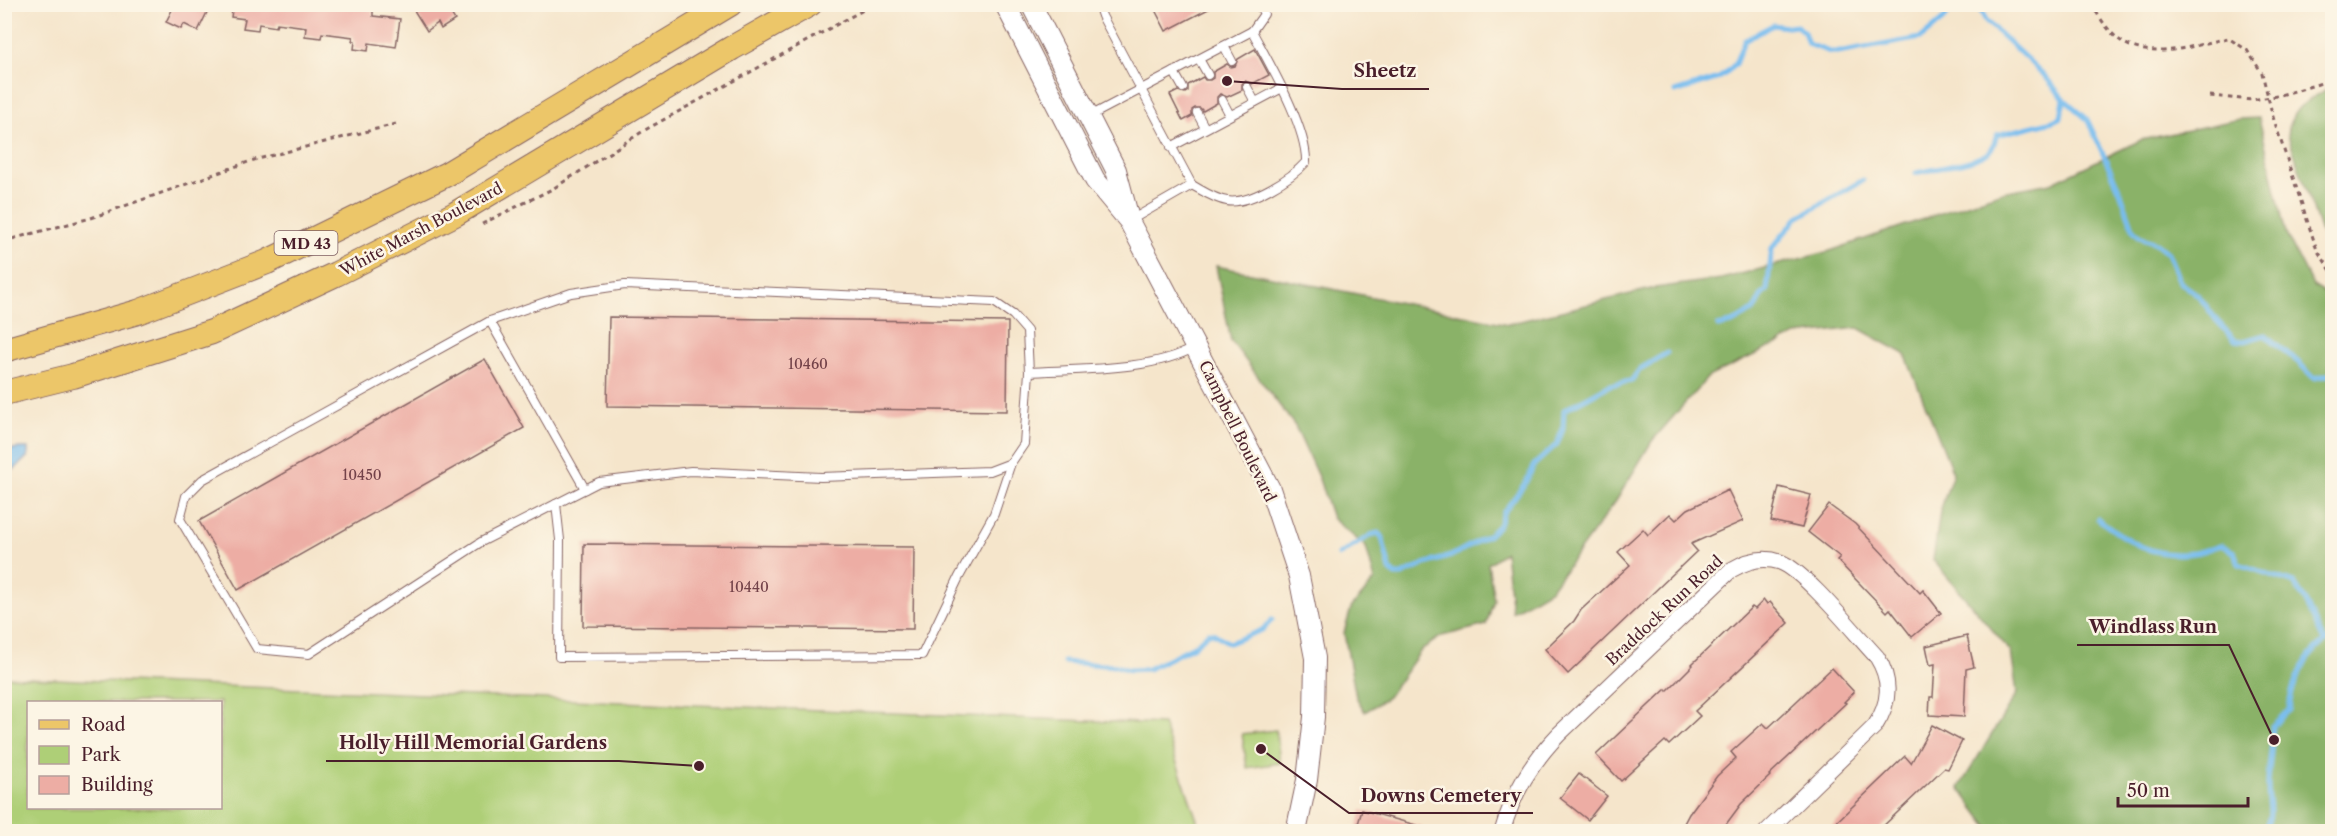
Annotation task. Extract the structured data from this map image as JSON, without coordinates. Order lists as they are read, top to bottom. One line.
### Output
{"streets":{"main road":["White Marsh Boulevard","MD 43"],"street":["Campbell Boulevard","Braddock Run Road"]},"places":["Sheetz","Windlass Run","Downs Cemetery","Holly Hill Memorial Gardens"],"house_numbers":["10460","10450","10440"],"legend":["Road","Park","Building"],"scale_bar":"50 m"}
